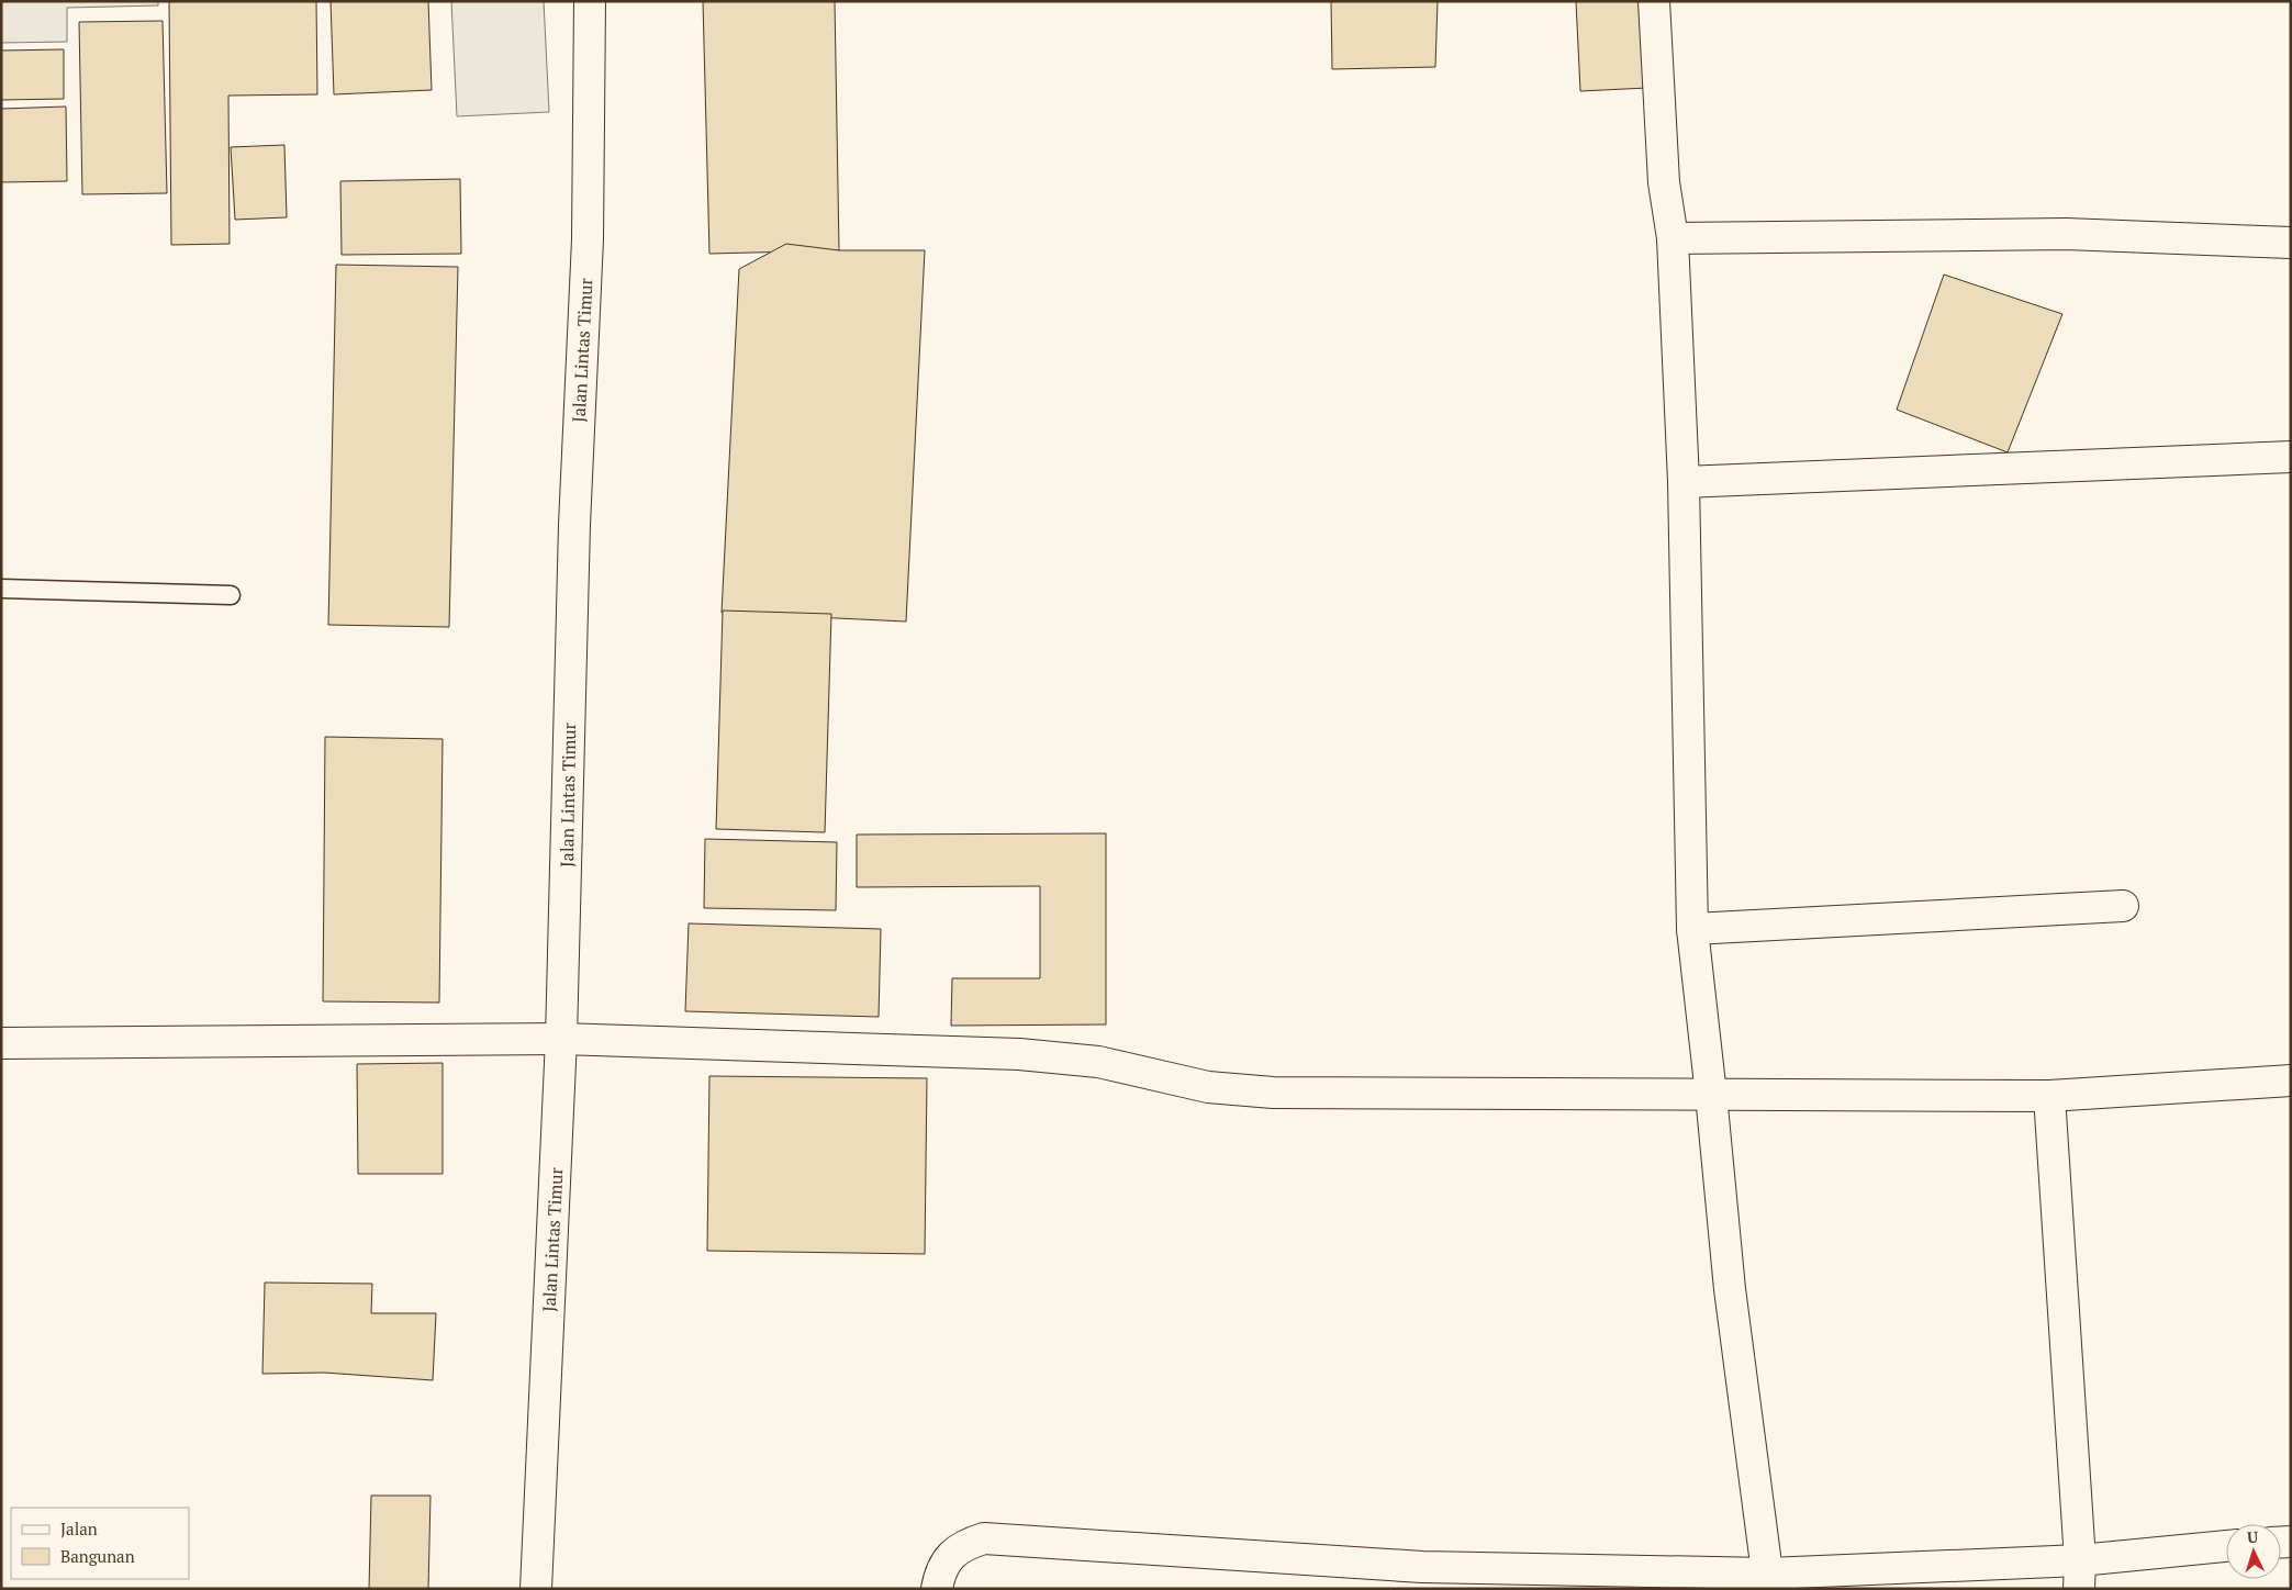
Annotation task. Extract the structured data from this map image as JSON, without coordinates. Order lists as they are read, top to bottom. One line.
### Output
{"streets":{"main road":["Jalan Lintas Timur"]},"legend":["Jalan","Bangunan"],"north":"top"}
